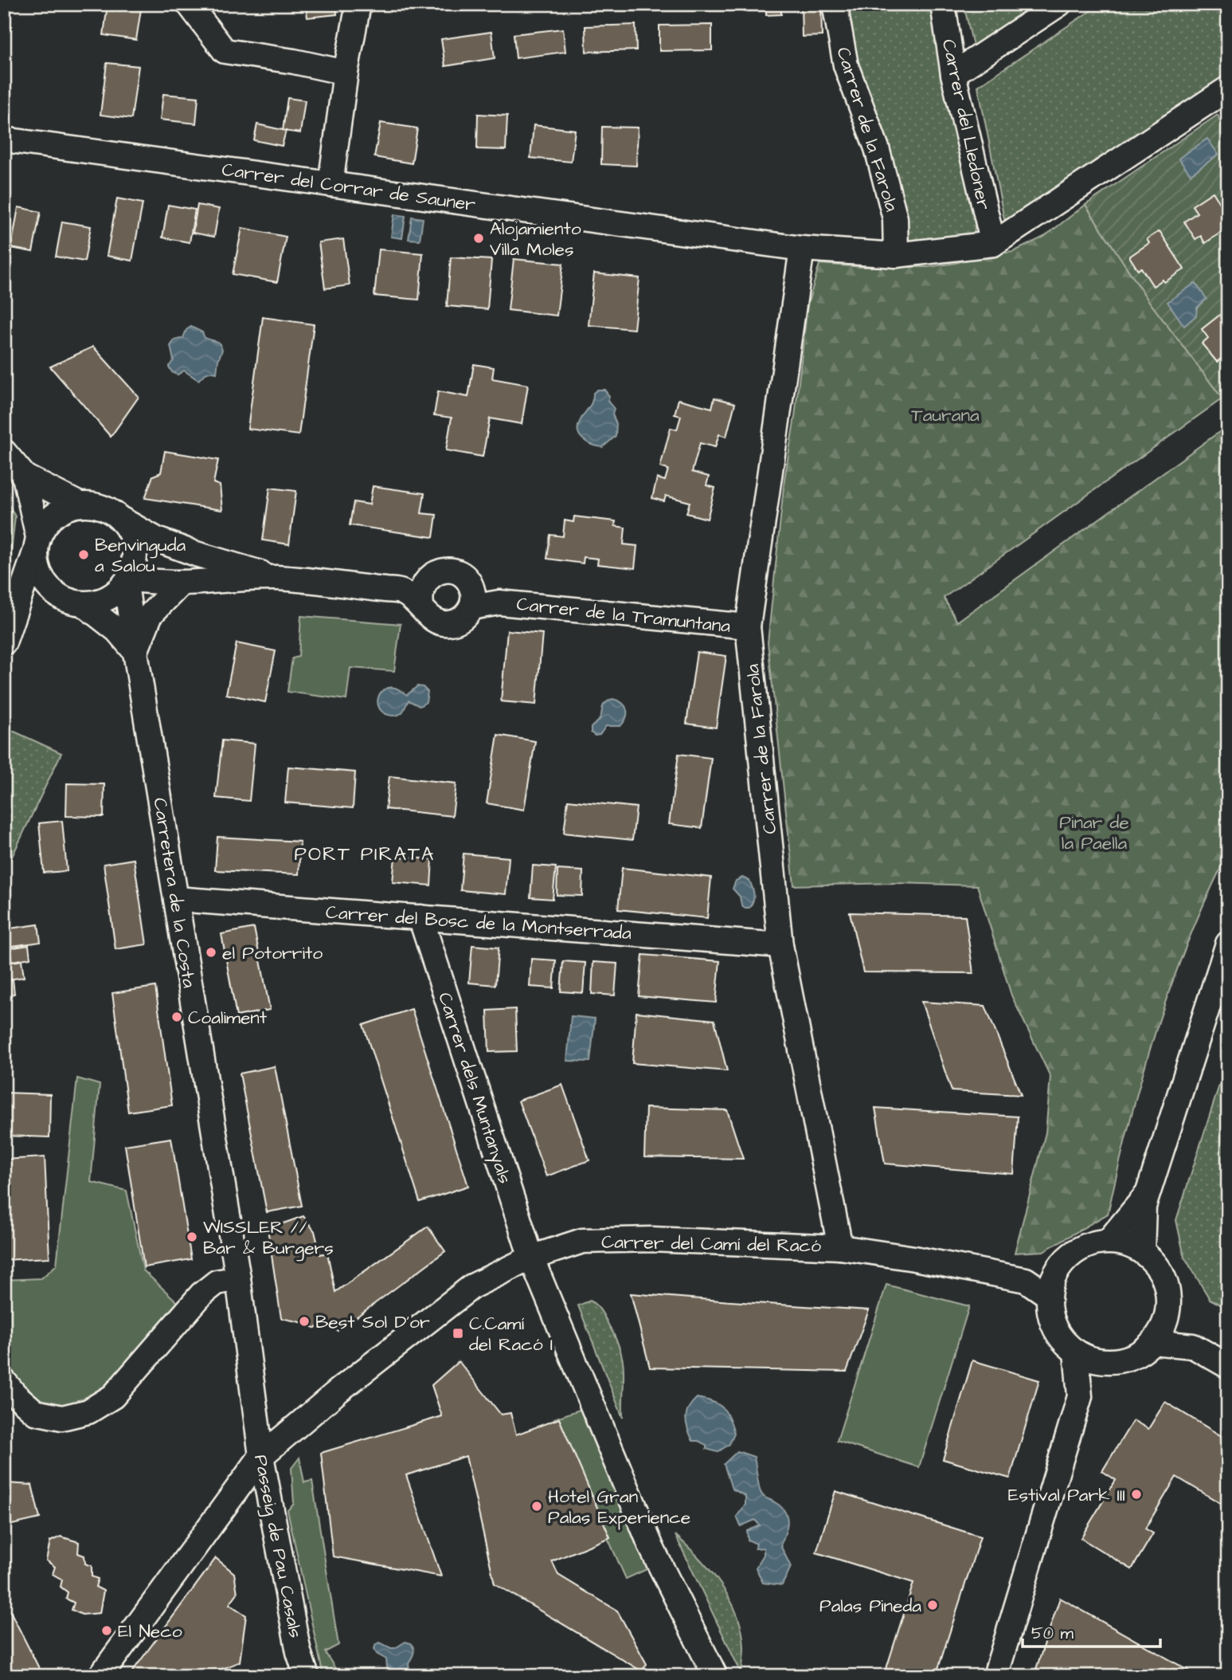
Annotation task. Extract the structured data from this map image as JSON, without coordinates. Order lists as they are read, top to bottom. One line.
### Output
{"streets":{"street":["Carrer del Lledoner","Carrer de la Farola","Carrer del Corrar de Sauner","Carrer de la Tramuntana","Carretera de la Costa","Carrer del Bosc de la Montserrada","Carrer dels Muntanyals","Carrer del Camí del Racó","Passeig de Pau Casals"]},"crossings":[["Carrer del Lledoner","Carrer del Corrar de Sauner"],["Carrer de la Farola","Carrer del Corrar de Sauner"],["Carrer de la Farola","Carrer de la Tramuntana"],["Carrer de la Farola","Carrer del Bosc de la Montserrada"],["Carrer de la Farola","Carrer del Camí del Racó"],["Carretera de la Costa","Carrer del Bosc de la Montserrada"],["Carretera de la Costa","Passeig de Pau Casals"],["Carrer del Bosc de la Montserrada","Carrer dels Muntanyals"],["Carrer dels Muntanyals","Carrer del Camí del Racó"],["Carrer del Camí del Racó","Passeig de Pau Casals"]],"districts":["PORT PIRATA"],"parks":["Taurana","Pinar de la Paella"],"places":{"other":["Alojamiento Villa Moles","Benvinguda a Salou","el Potorrito","Coaliment","WISSLER // Bar & Burgers","Best Sol D'or","Estival Park III","Hotel Gran Palas Experience","Palas Pineda","El Neco"],"transit":["C.Camí del Racó I"]},"scale_bar":"50 m"}
